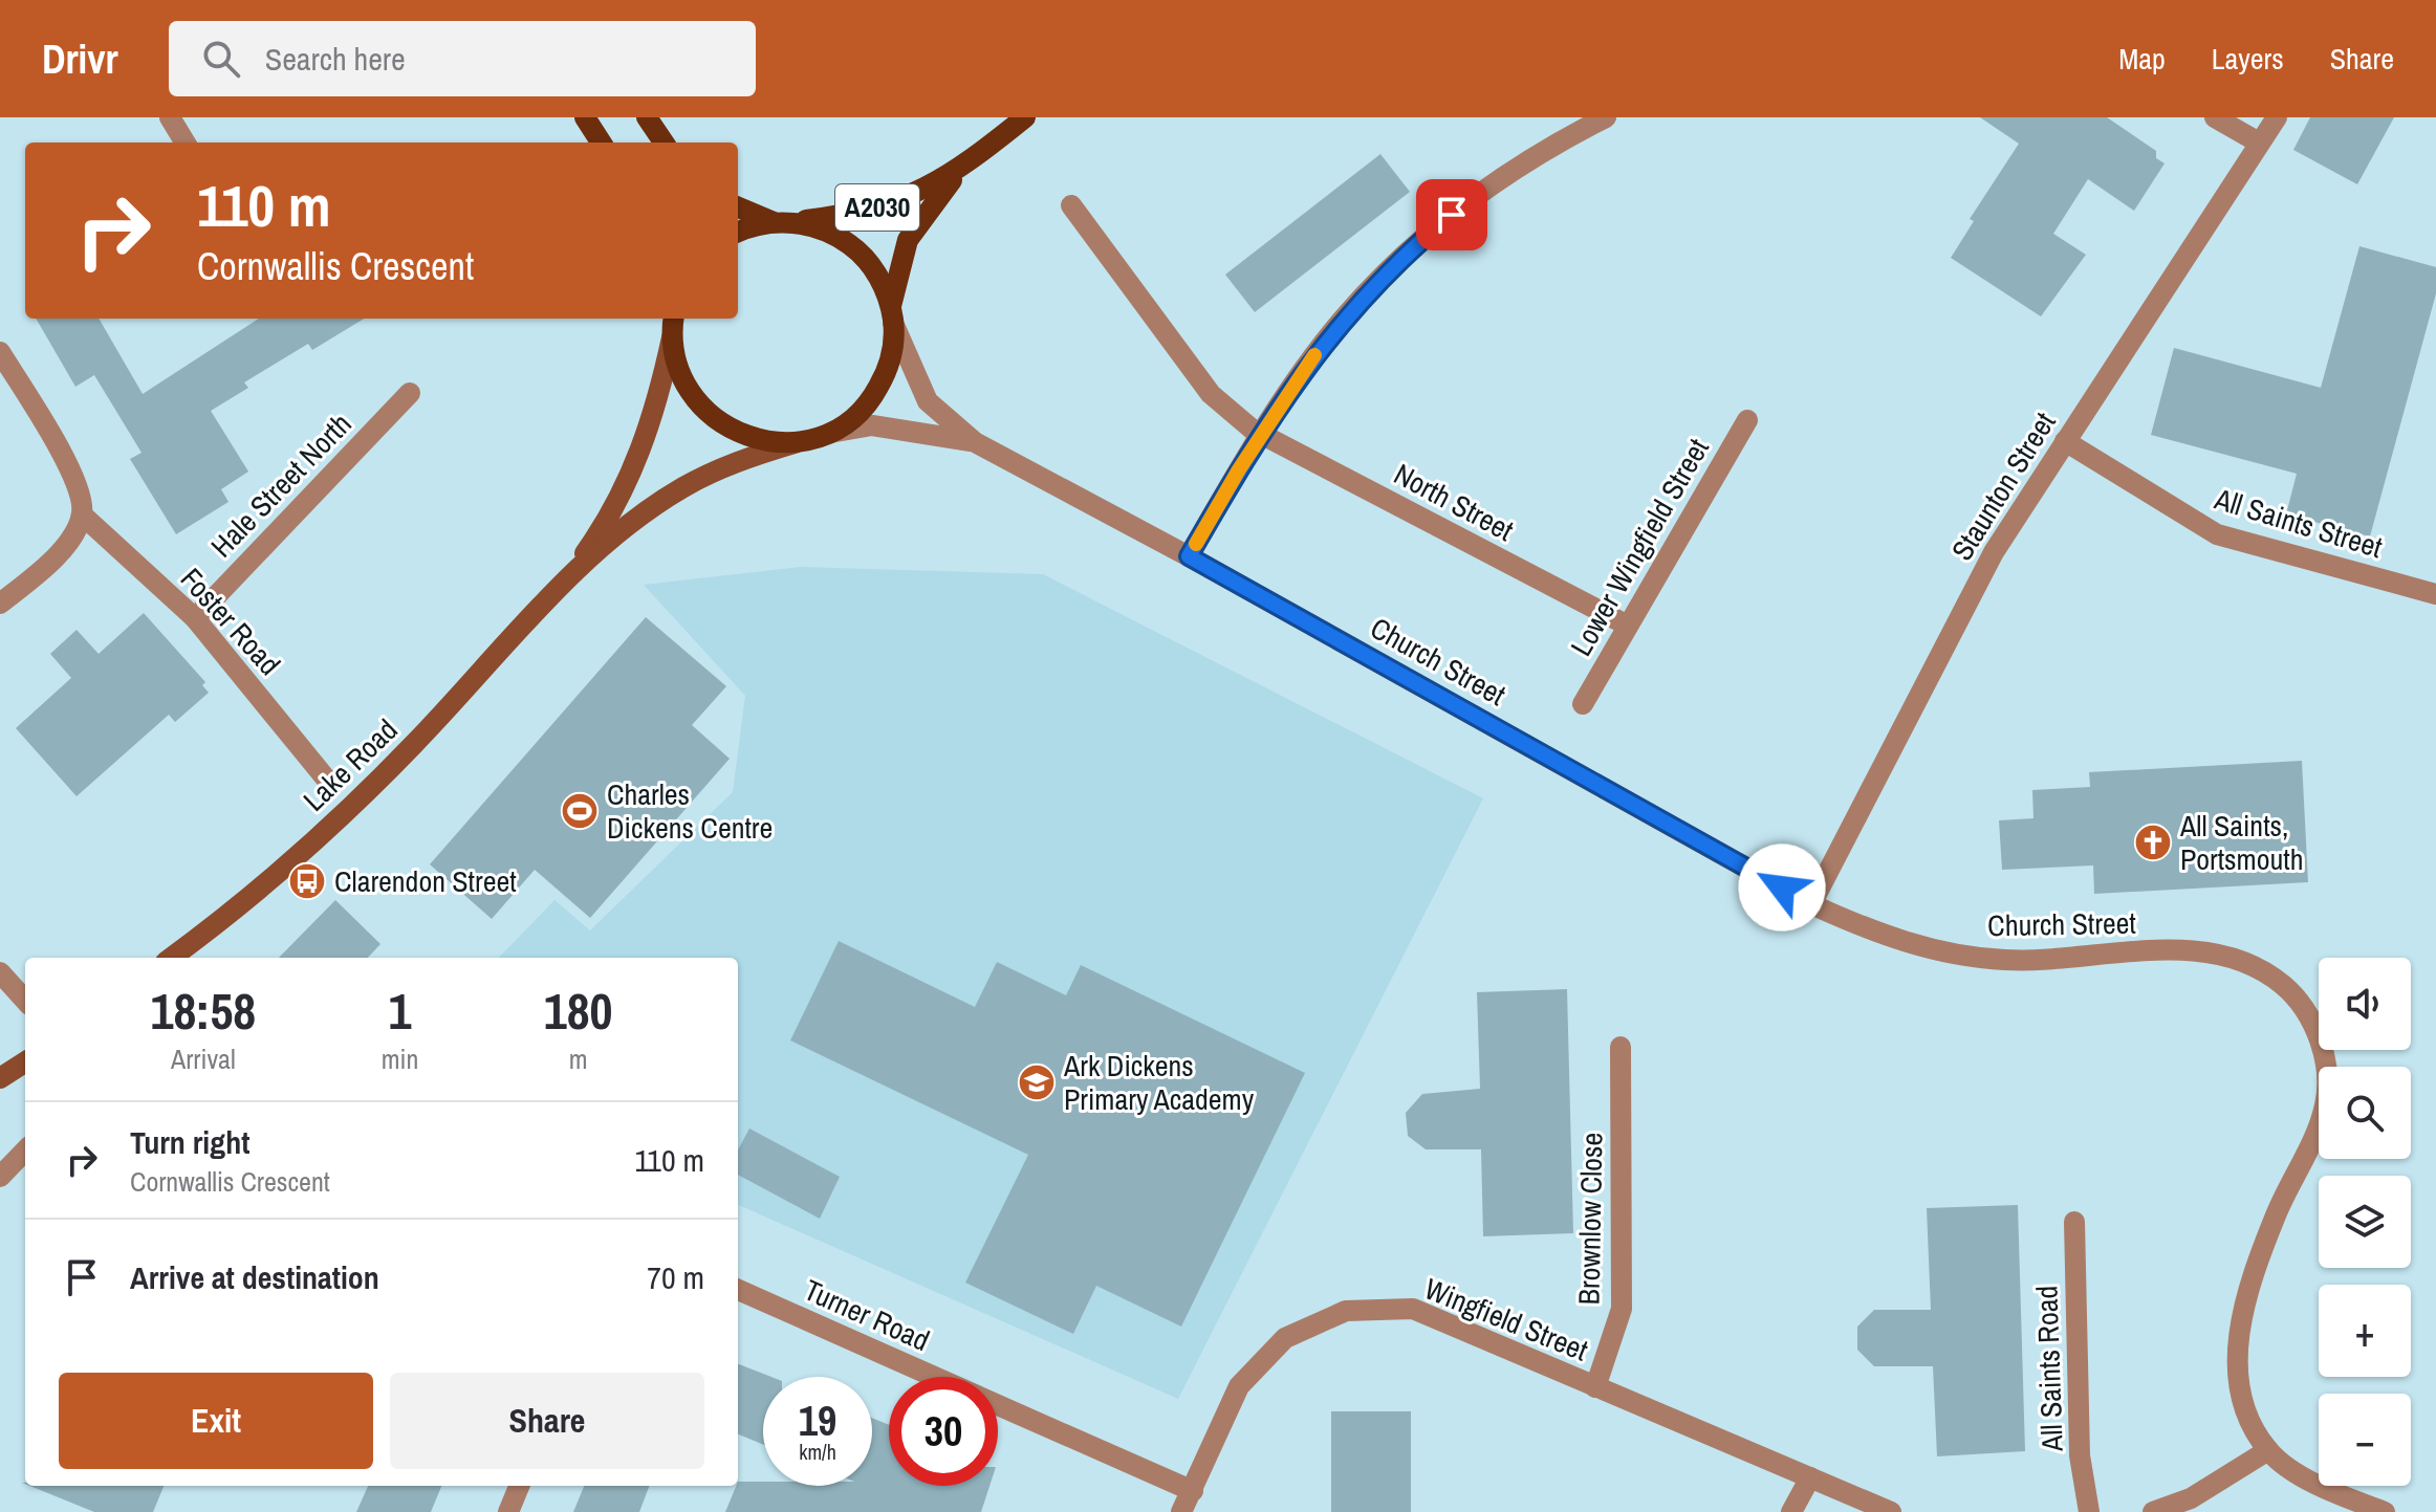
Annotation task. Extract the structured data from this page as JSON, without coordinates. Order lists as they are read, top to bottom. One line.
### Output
{"streets":{"main road":["A2030","Lake Road"],"street":["Hale Street North","Staunton Street","North Street","All Saints Street","Lower Wingfield Street","Foster Road","Church Street","Brownlow Close","Turner Road","Wingfield Street","All Saints Road"]},"crossings":[["A2030","Church Street"],["Hale Street North","Foster Road"],["Staunton Street","All Saints Street"],["Staunton Street","Church Street"],["North Street","Lower Wingfield Street"],["Brownlow Close","Wingfield Street"],["Turner Road","Wingfield Street"]],"places":{"sports":["Charles Dickens Centre"],"church":["All Saints, Portsmouth"],"bus stop":["Clarendon Street"],"school or university":["Ark Dickens Primary Academy"]},"page":{"header":"Drivr","search":"Search here","nav":["Map","Layers","Share"],"turn":["110 m","Cornwallis Crescent"],"map_buttons":["+","−"],"eta":["18:58","Arrival","1","min","180","m"],"list":[{"name":"Turn right","note":"Cornwallis Crescent","value":"110 m"},{"name":"Arrive at destination","value":"70 m"}],"buttons":["Exit","Share"],"speed":"19 km/h","limit":"30"}}
